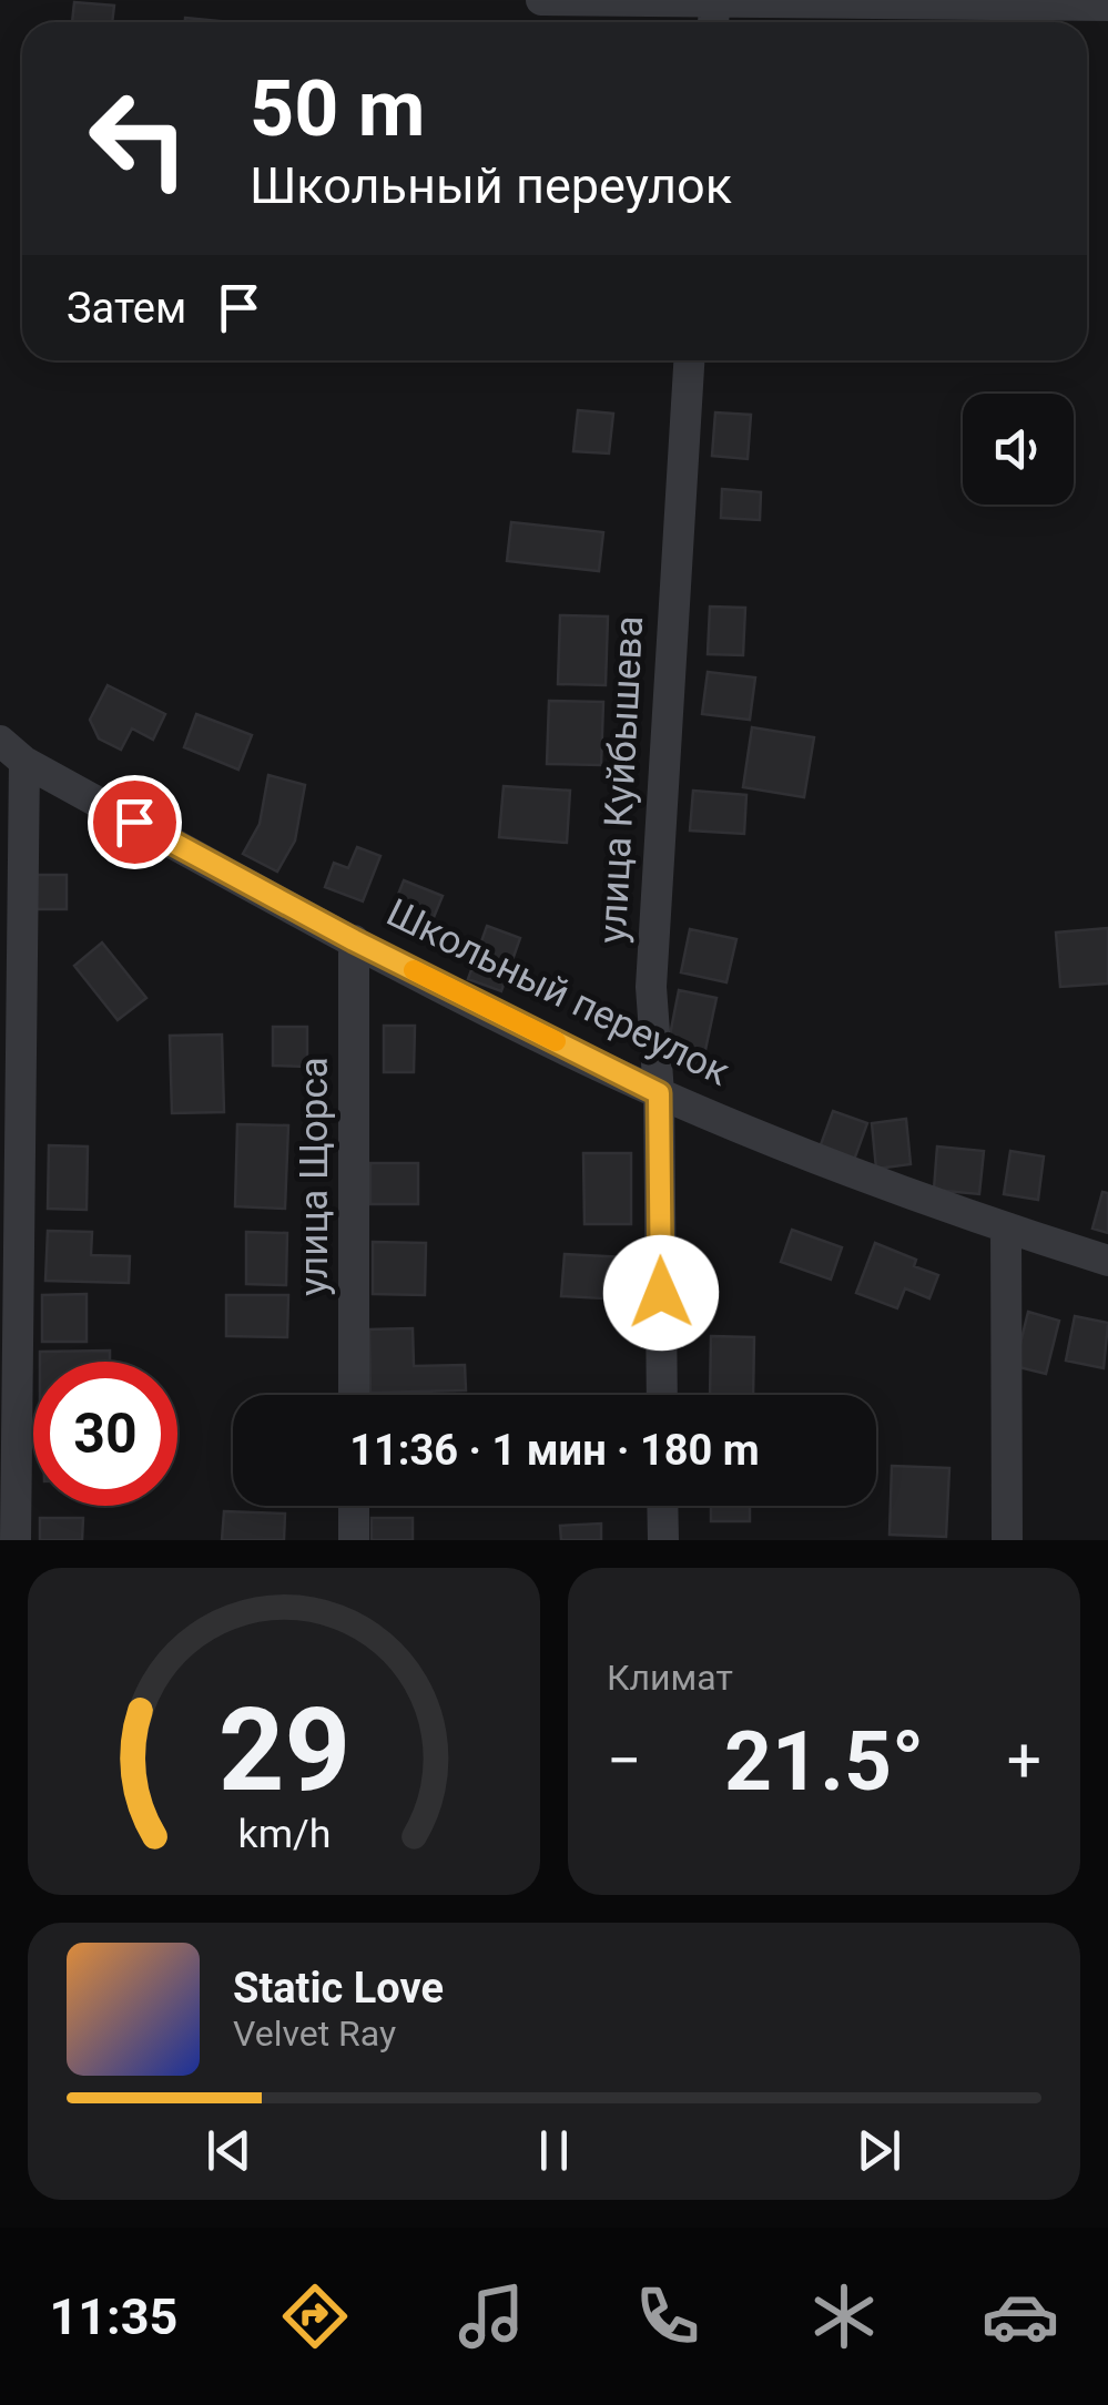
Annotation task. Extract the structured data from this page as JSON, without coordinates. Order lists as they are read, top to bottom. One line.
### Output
{"streets":{"street":["улица Куйбышева","Школьный переулок","улица Щорса"]},"crossings":[["улица Куйбышева","Школьный переулок"],["Школьный переулок","улица Щорса"]],"page":{"turn":["50 m","Школьный переулок"],"then":"Затем","limit":"30","trip":"11:36 · 1 мин · 180 m","tile":"Климат","heat":["−","21.5°","+"],"song":["Static Love","Velvet Ray"],"tabs":"11:35","gauge":["29","km/h"]}}
